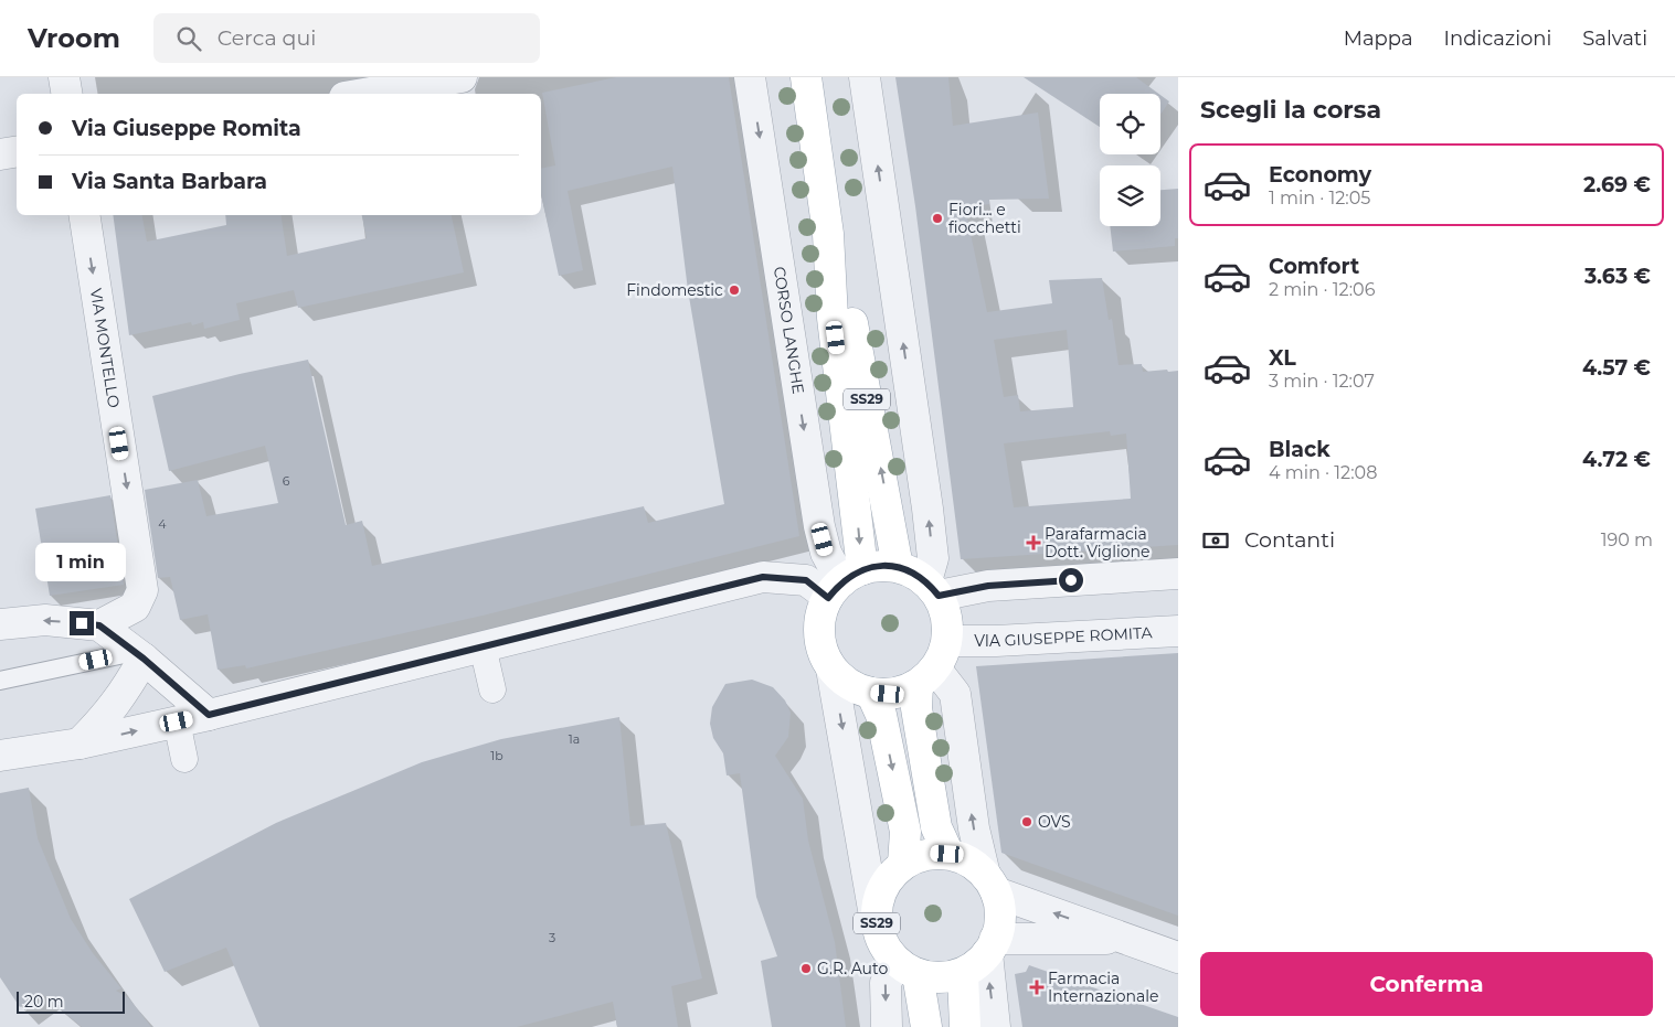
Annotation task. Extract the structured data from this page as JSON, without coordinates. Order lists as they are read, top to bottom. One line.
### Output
{"streets":{"main road":["SS29"],"street":["CORSO LANGHE","VIA MONTELLO","VIA GIUSEPPE ROMITA"]},"crossings":[["CORSO LANGHE","SS29"],["CORSO LANGHE","VIA GIUSEPPE ROMITA"],["SS29","VIA GIUSEPPE ROMITA"]],"one_way":["VIA MONTELLO"],"places":{"other":["Fiori... e fiocchetti","Findomestic","OVS","G.R. Auto"],"health":["Parafarmacia Dott. Viglione","Farmacia Internazionale"]},"house_numbers":["6","4","1a","1b","3"],"scale_bar":"20 m","page":{"header":"Vroom","search":"Cerca qui","nav":["Mappa","Indicazioni","Salvati"],"heading":"Scegli la corsa","banner":["Via Giuseppe Romita","Via Santa Barbara"],"list":[{"name":"Economy","note":"1 min · 12:05","value":"2.69 €"},{"name":"Comfort","note":"2 min · 12:06","value":"3.63 €"},{"name":"XL","note":"3 min · 12:07","value":"4.57 €"},{"name":"Black","note":"4 min · 12:08","value":"4.72 €"}],"pay":["Contanti","190 m"],"bubble":"1 min","buttons":"Conferma","scale":"20 m"}}
